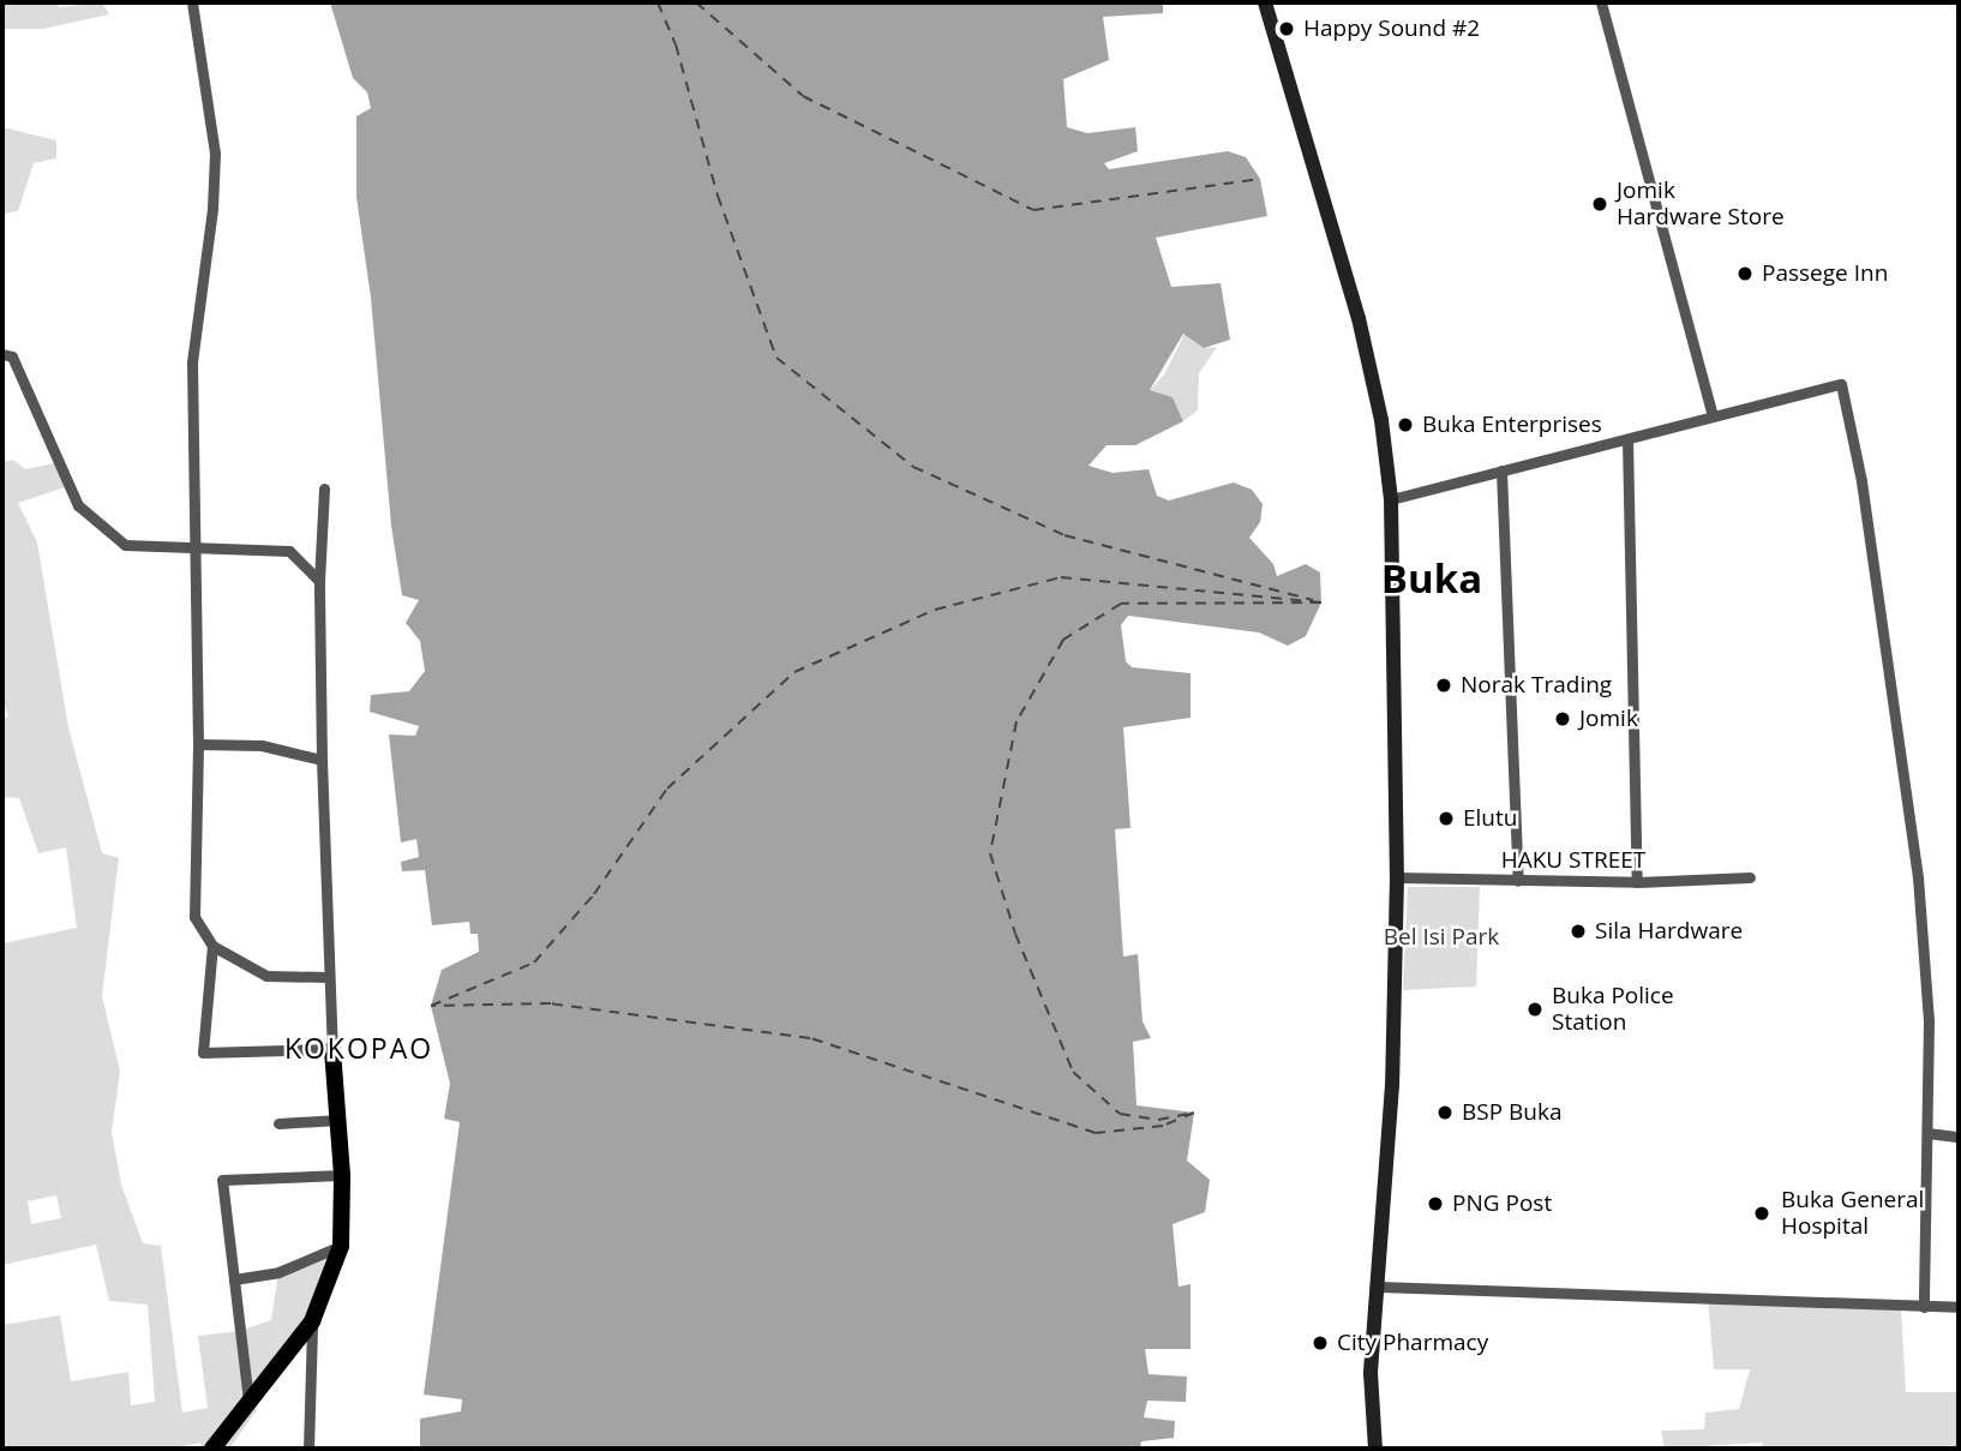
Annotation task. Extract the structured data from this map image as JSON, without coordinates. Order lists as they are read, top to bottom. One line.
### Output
{"streets":{"street":["HAKU STREET"]},"districts":["Buka","KOKOPAO"],"parks":["Bel Isi Park"],"places":["Happy Sound #2","Jomik Hardware Store","Passege Inn","Buka Enterprises","Norak Trading","Jomik","Elutu","Sila Hardware","Buka Police Station","BSP Buka","PNG Post","Buka General Hospital","City Pharmacy"]}
